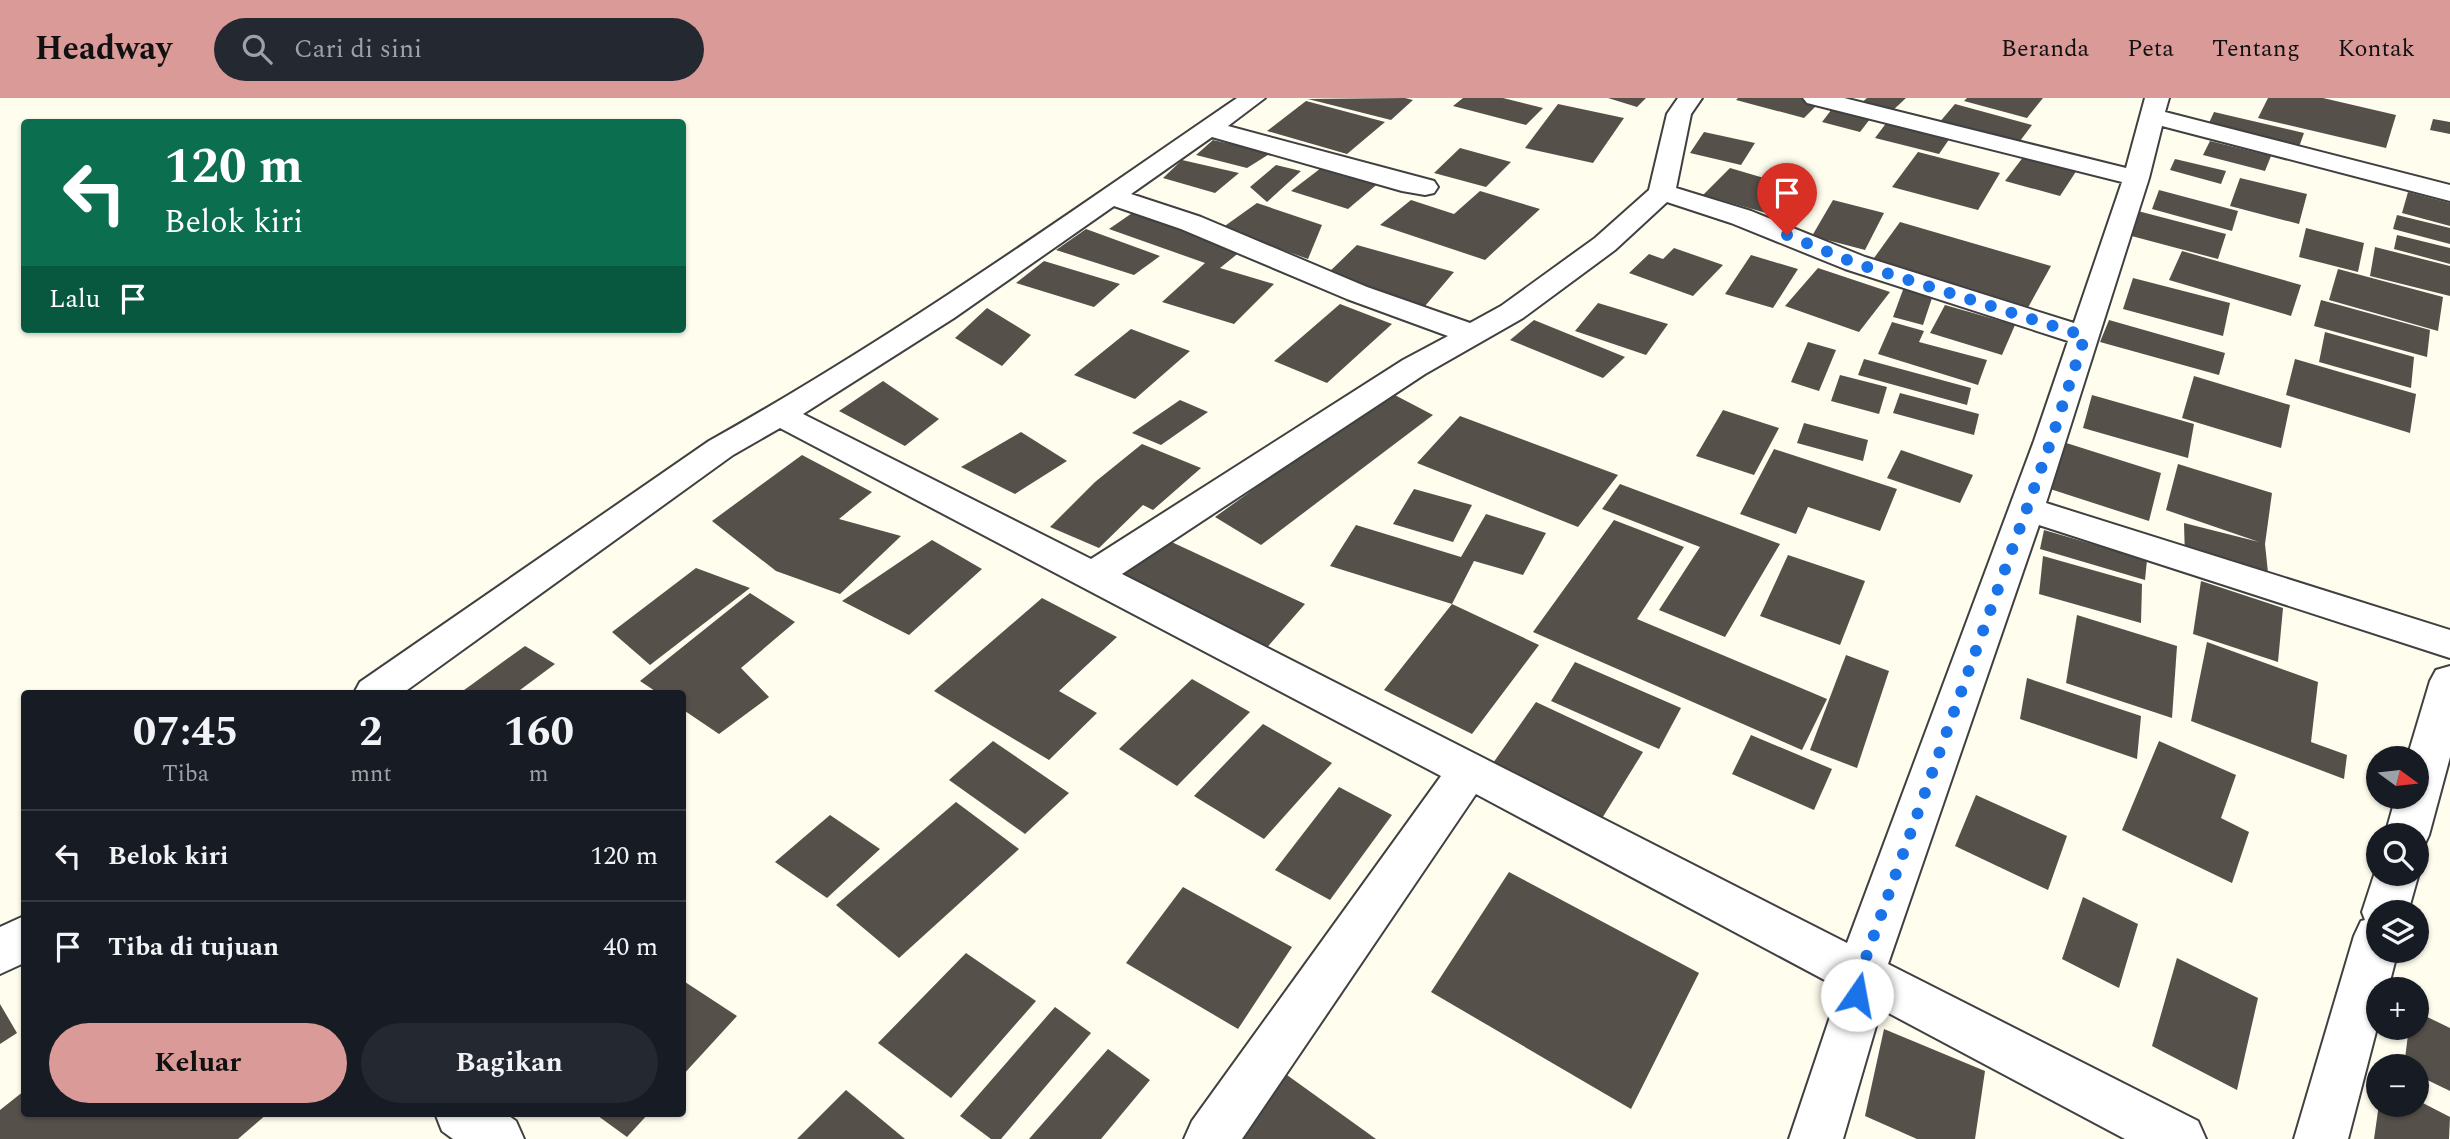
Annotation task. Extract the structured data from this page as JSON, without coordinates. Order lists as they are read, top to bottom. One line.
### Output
{"north":"right","page":{"header":"Headway","search":"Cari di sini","nav":["Beranda","Peta","Tentang","Kontak"],"turn":["120 m","Belok kiri"],"then":"Lalu","eta":["07:45","Tiba","2","mnt","160","m"],"map_buttons":["+","−"],"list":[{"name":"Belok kiri","value":"120 m"},{"name":"Tiba di tujuan","value":"40 m"}],"buttons":["Keluar","Bagikan"]}}
